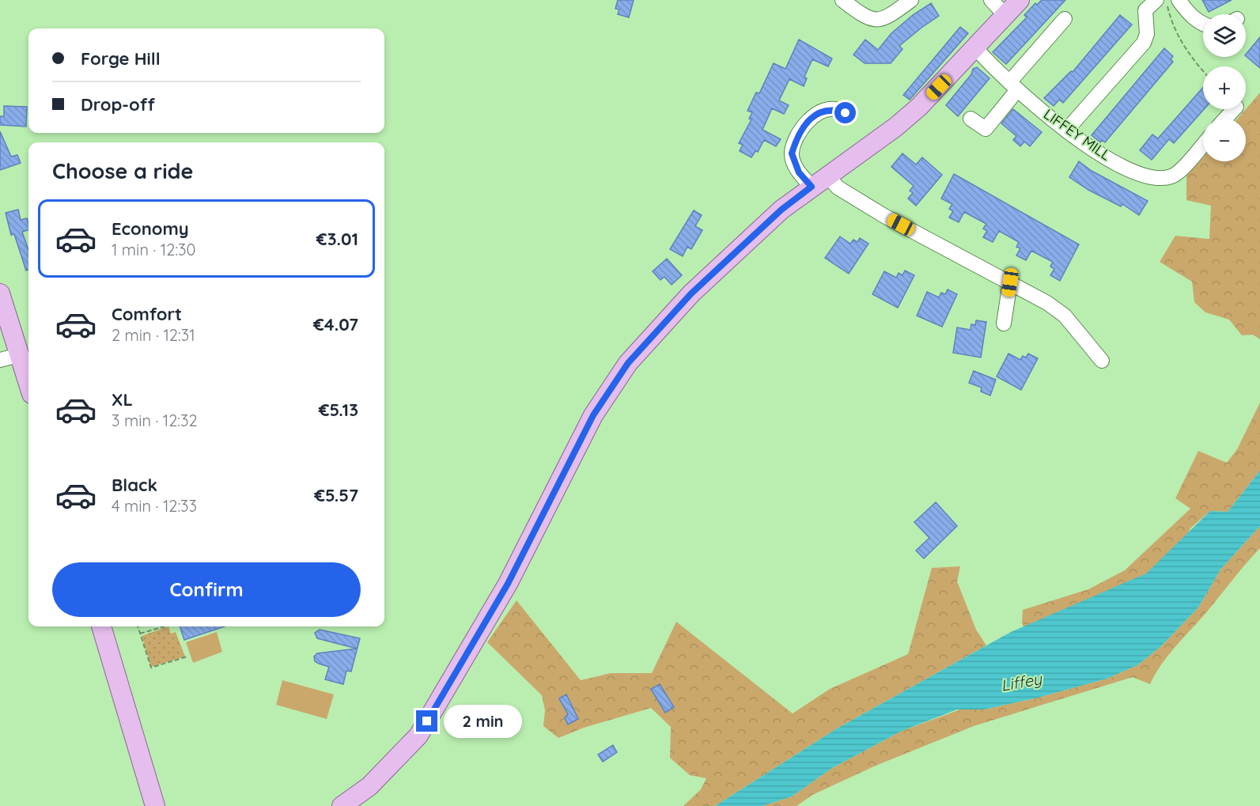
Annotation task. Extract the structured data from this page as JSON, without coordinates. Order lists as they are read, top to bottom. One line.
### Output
{"streets":{"street":["LIFFEY MILL"]},"water":["Liffey"],"page":{"map_buttons":["+","−"],"banner":["Forge Hill","Drop-off"],"heading":"Choose a ride","list":[{"name":"Economy","note":"1 min · 12:30","value":"€3.01"},{"name":"Comfort","note":"2 min · 12:31","value":"€4.07"},{"name":"XL","note":"3 min · 12:32","value":"€5.13"},{"name":"Black","note":"4 min · 12:33","value":"€5.57"}],"buttons":"Confirm","bubble":"2 min"}}
